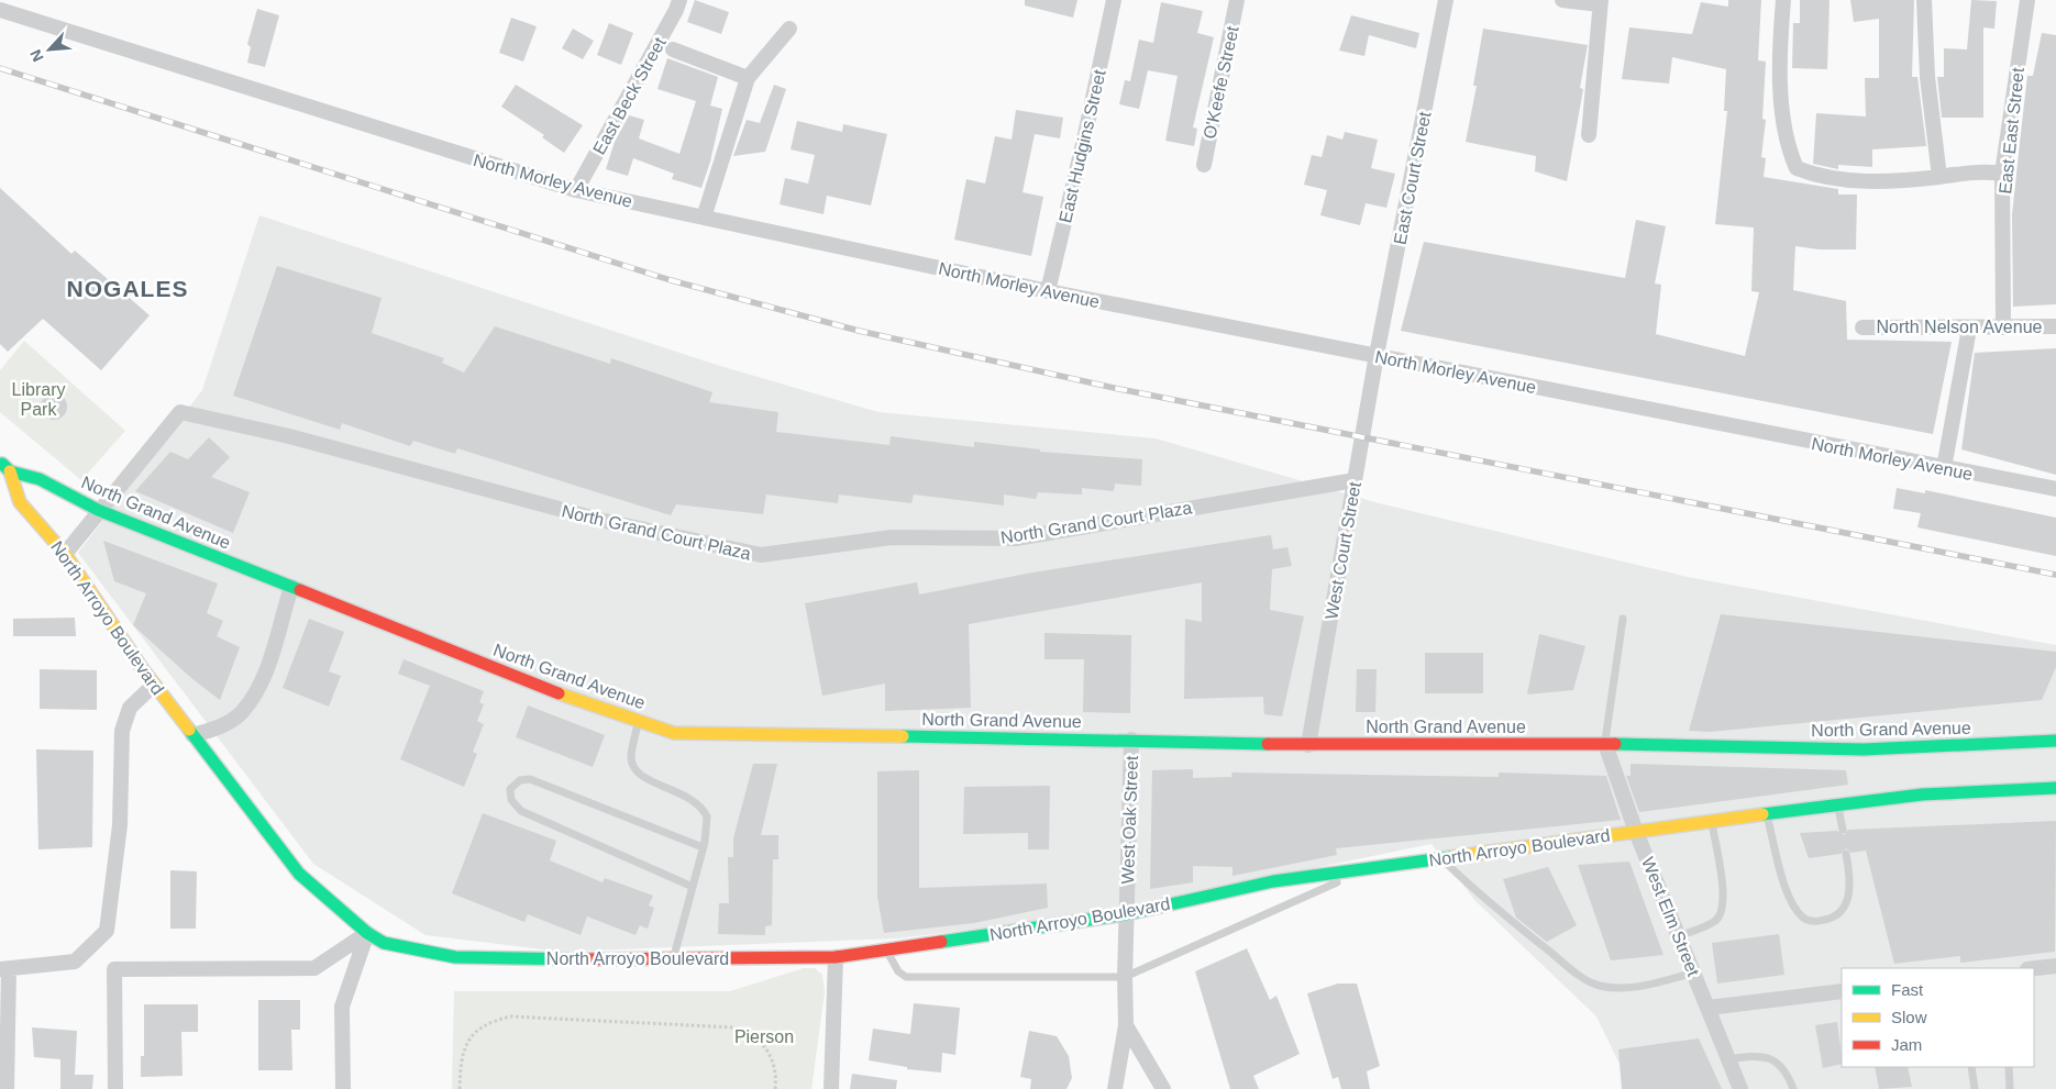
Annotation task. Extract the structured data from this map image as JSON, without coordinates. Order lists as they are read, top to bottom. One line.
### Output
{"streets":{"main road":["North Grand Avenue","North Arroyo Boulevard"],"street":["O'Keefe Street","East Beck Street","East East Street","East Hudgins Street","East Court Street","North Morley Avenue","North Nelson Avenue","North Grand Court Plaza","West Court Street","West Oak Street","West Elm Street"]},"crossings":[["East Beck Street","North Morley Avenue"],["East East Street","North Nelson Avenue"],["East Hudgins Street","North Morley Avenue"],["East Court Street","North Morley Avenue"],["East Court Street","West Court Street"],["North Morley Avenue","West Court Street"],["North Grand Avenue","North Grand Court Plaza"],["North Grand Avenue","West Court Street"],["North Grand Avenue","North Arroyo Boulevard"],["North Grand Avenue","West Oak Street"],["North Grand Avenue","West Elm Street"],["North Grand Court Plaza","West Court Street"],["North Grand Court Plaza","North Arroyo Boulevard"],["North Arroyo Boulevard","West Oak Street"],["North Arroyo Boulevard","West Elm Street"]],"districts":["NOGALES"],"parks":["Library Park","Pierson"],"legend":["Fast","Slow","Jam"],"north":"bottom left"}
